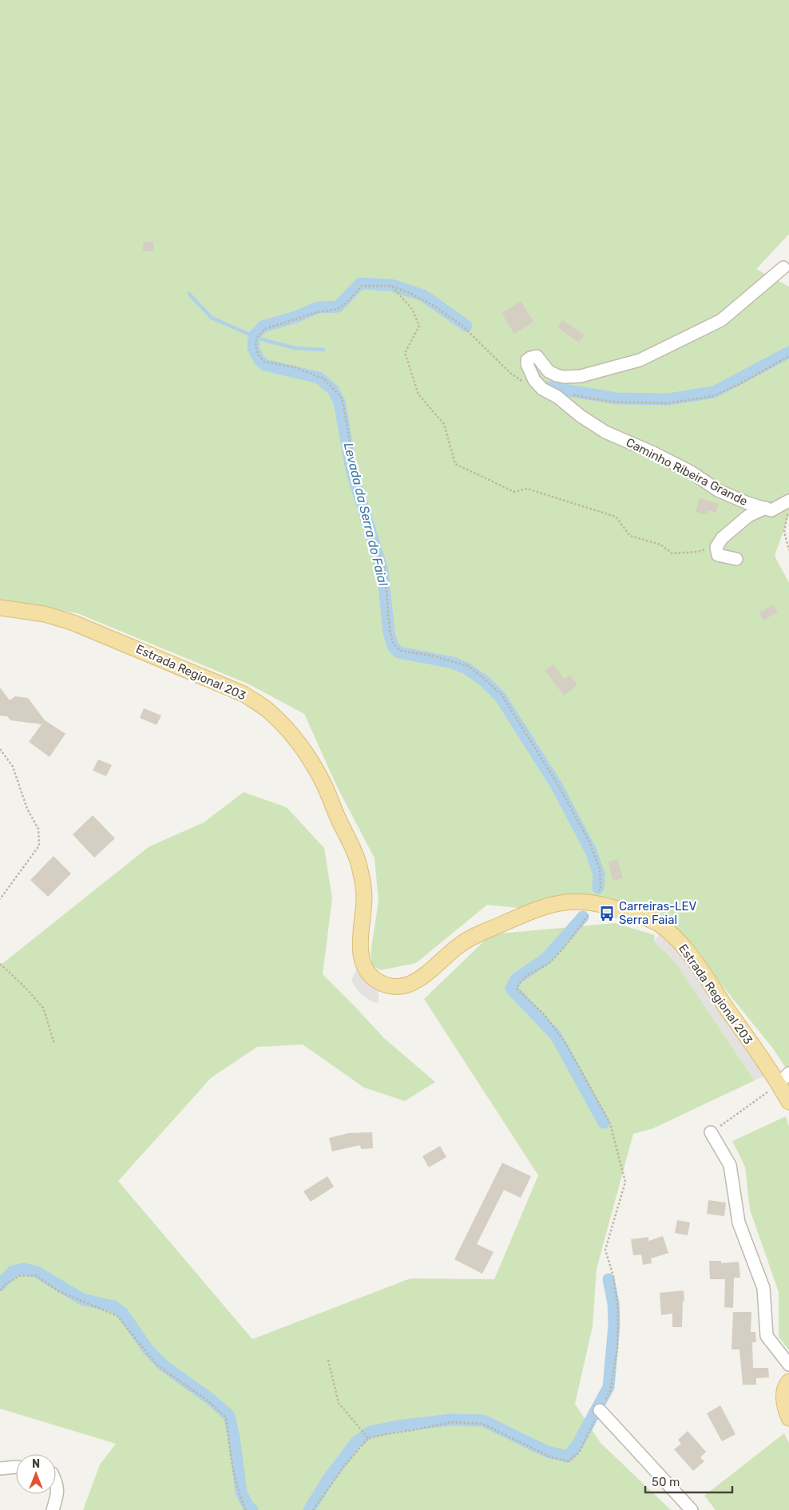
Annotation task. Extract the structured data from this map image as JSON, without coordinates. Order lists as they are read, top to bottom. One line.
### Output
{"streets":{"main road":["Estrada Regional 203"],"street":["Caminho Ribeira Grande"]},"water":["Levada da Serra do Faial"],"places":{"bus stop":["Carreiras-LEV Serra Faial"]},"scale_bar":"50 m","north":"top"}
